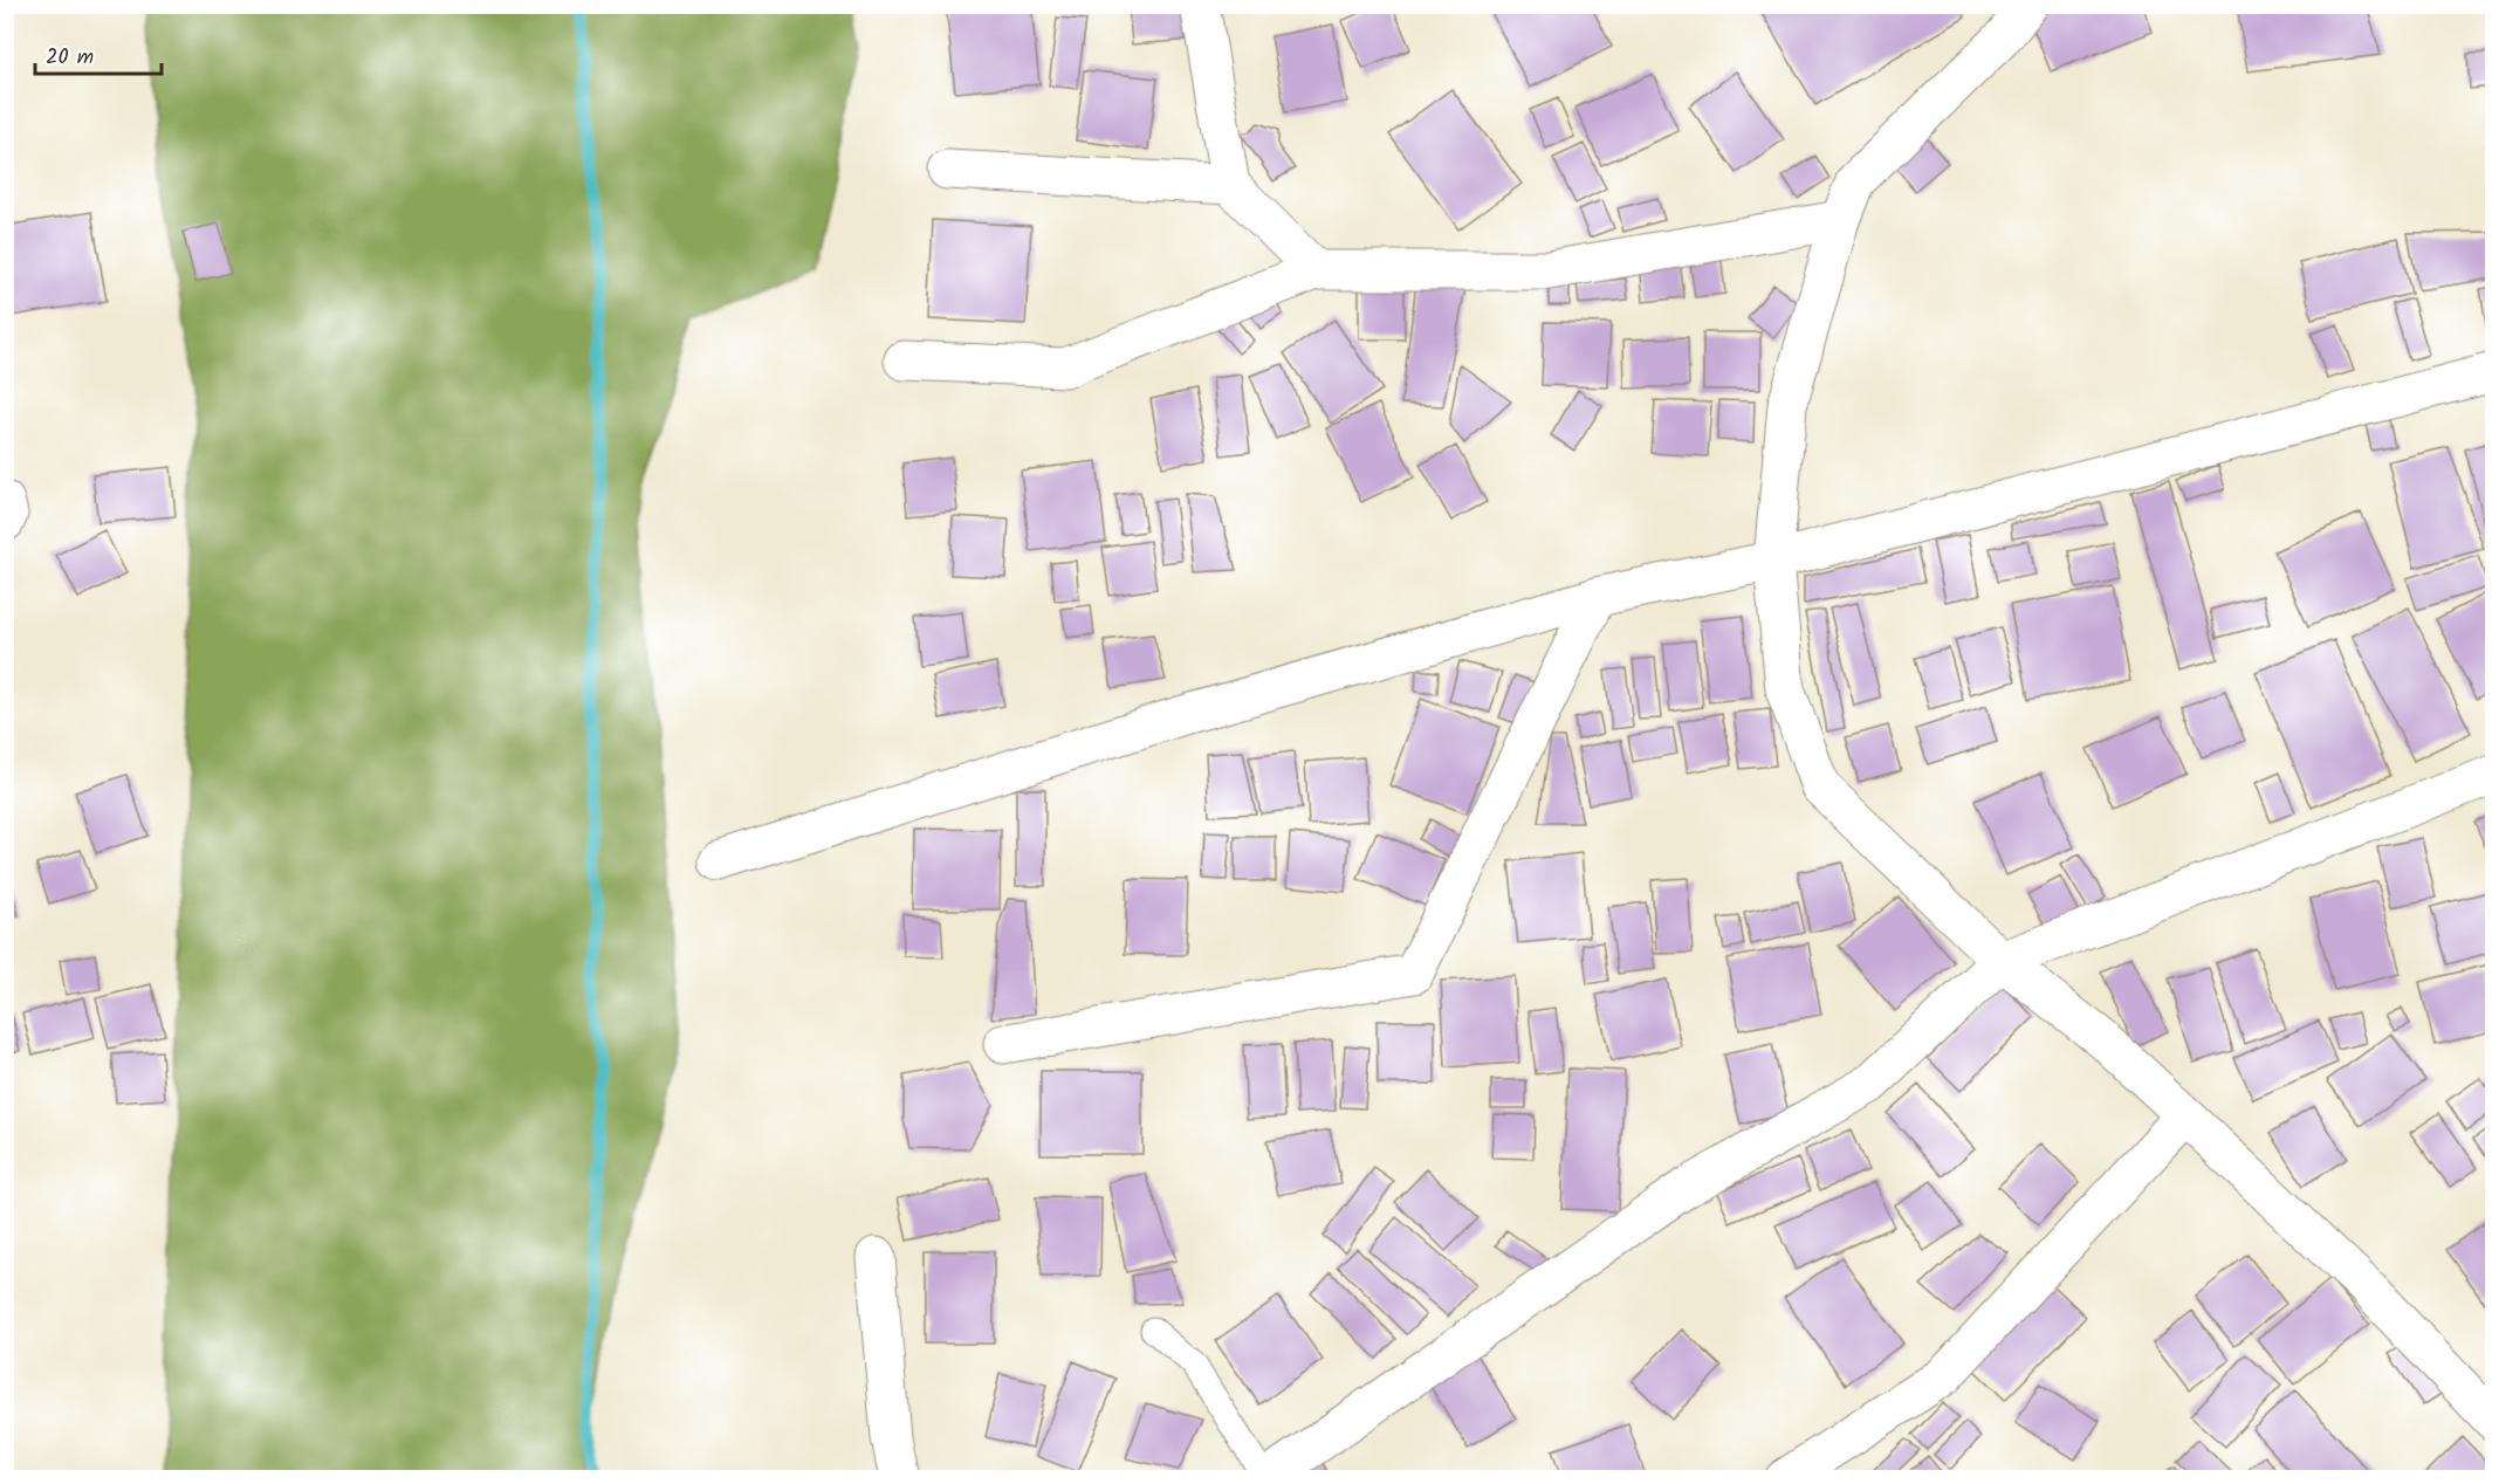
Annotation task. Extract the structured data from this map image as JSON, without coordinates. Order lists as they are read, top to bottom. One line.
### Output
{"scale_bar":"20 m"}
